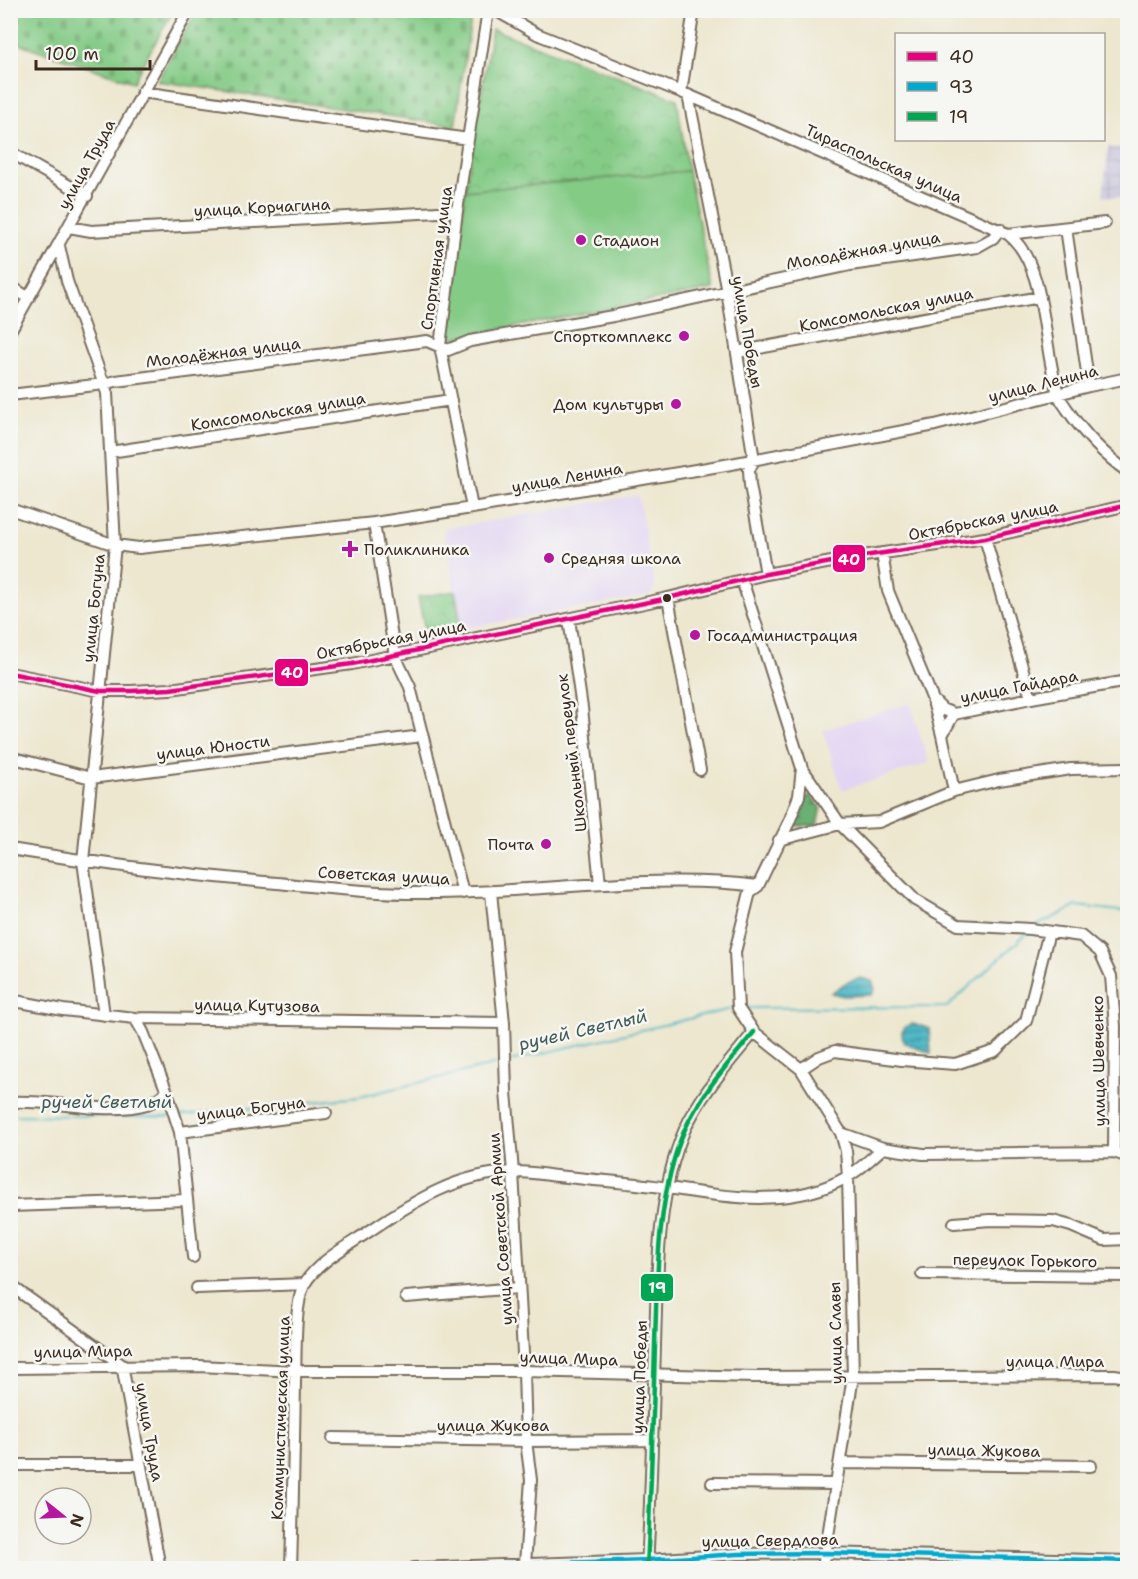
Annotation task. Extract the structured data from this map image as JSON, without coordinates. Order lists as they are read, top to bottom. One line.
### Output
{"streets":{"street":["Тираспольская улица","улица Труда","улица Корчагина","Молодёжная улица","Спортивная улица","Комсомольская улица","улица Победы","улица Ленина","Октябрьская улица","улица Богуна","улица Гайдара","улица Юности","Школьный переулок","Советская улица","улица Кутузова","улица Шевченко","улица Советской Армии","переулок Горького","улица Славы","улица Мира","Коммунистическая улица","улица Жукова","улица Свердлова"]},"crossings":[["Тираспольская улица","Молодёжная улица"],["Тираспольская улица","Комсомольская улица"],["Тираспольская улица","улица Победы"],["Тираспольская улица","улица Ленина"],["улица Труда","улица Корчагина"],["улица Труда","улица Богуна"],["улица Труда","улица Мира"],["улица Корчагина","Спортивная улица"],["Молодёжная улица","Спортивная улица"],["Молодёжная улица","улица Победы"],["Молодёжная улица","улица Богуна"],["Спортивная улица","Комсомольская улица"],["Спортивная улица","улица Ленина"],["Комсомольская улица","улица Победы"],["Комсомольская улица","улица Богуна"],["улица Победы","улица Ленина"],["улица Победы","Октябрьская улица"],["улица Победы","улица Мира"],["улица Победы","улица Жукова"],["улица Победы","улица Свердлова"],["улица Ленина","улица Богуна"],["Октябрьская улица","улица Богуна"],["Октябрьская улица","Школьный переулок"],["улица Богуна","улица Юности"],["улица Богуна","Советская улица"],["улица Богуна","улица Кутузова"],["Школьный переулок","Советская улица"],["Советская улица","улица Советской Армии"],["улица Кутузова","улица Советской Армии"],["улица Советской Армии","улица Мира"],["улица Советской Армии","улица Жукова"],["улица Советской Армии","улица Свердлова"],["улица Славы","улица Мира"],["улица Славы","улица Жукова"],["улица Славы","улица Свердлова"],["улица Мира","Коммунистическая улица"]],"water":["ручей Светлый"],"places":{"other":["Стадион","Спорткомплекс","Дом культуры","Средняя школа","Госадминистрация","Почта"],"health":["Поликлиника"]},"lines":["transit line 40","transit line 19","transit line 93"],"legend":["40","93","19"],"scale_bar":"100 m","north":"right"}
